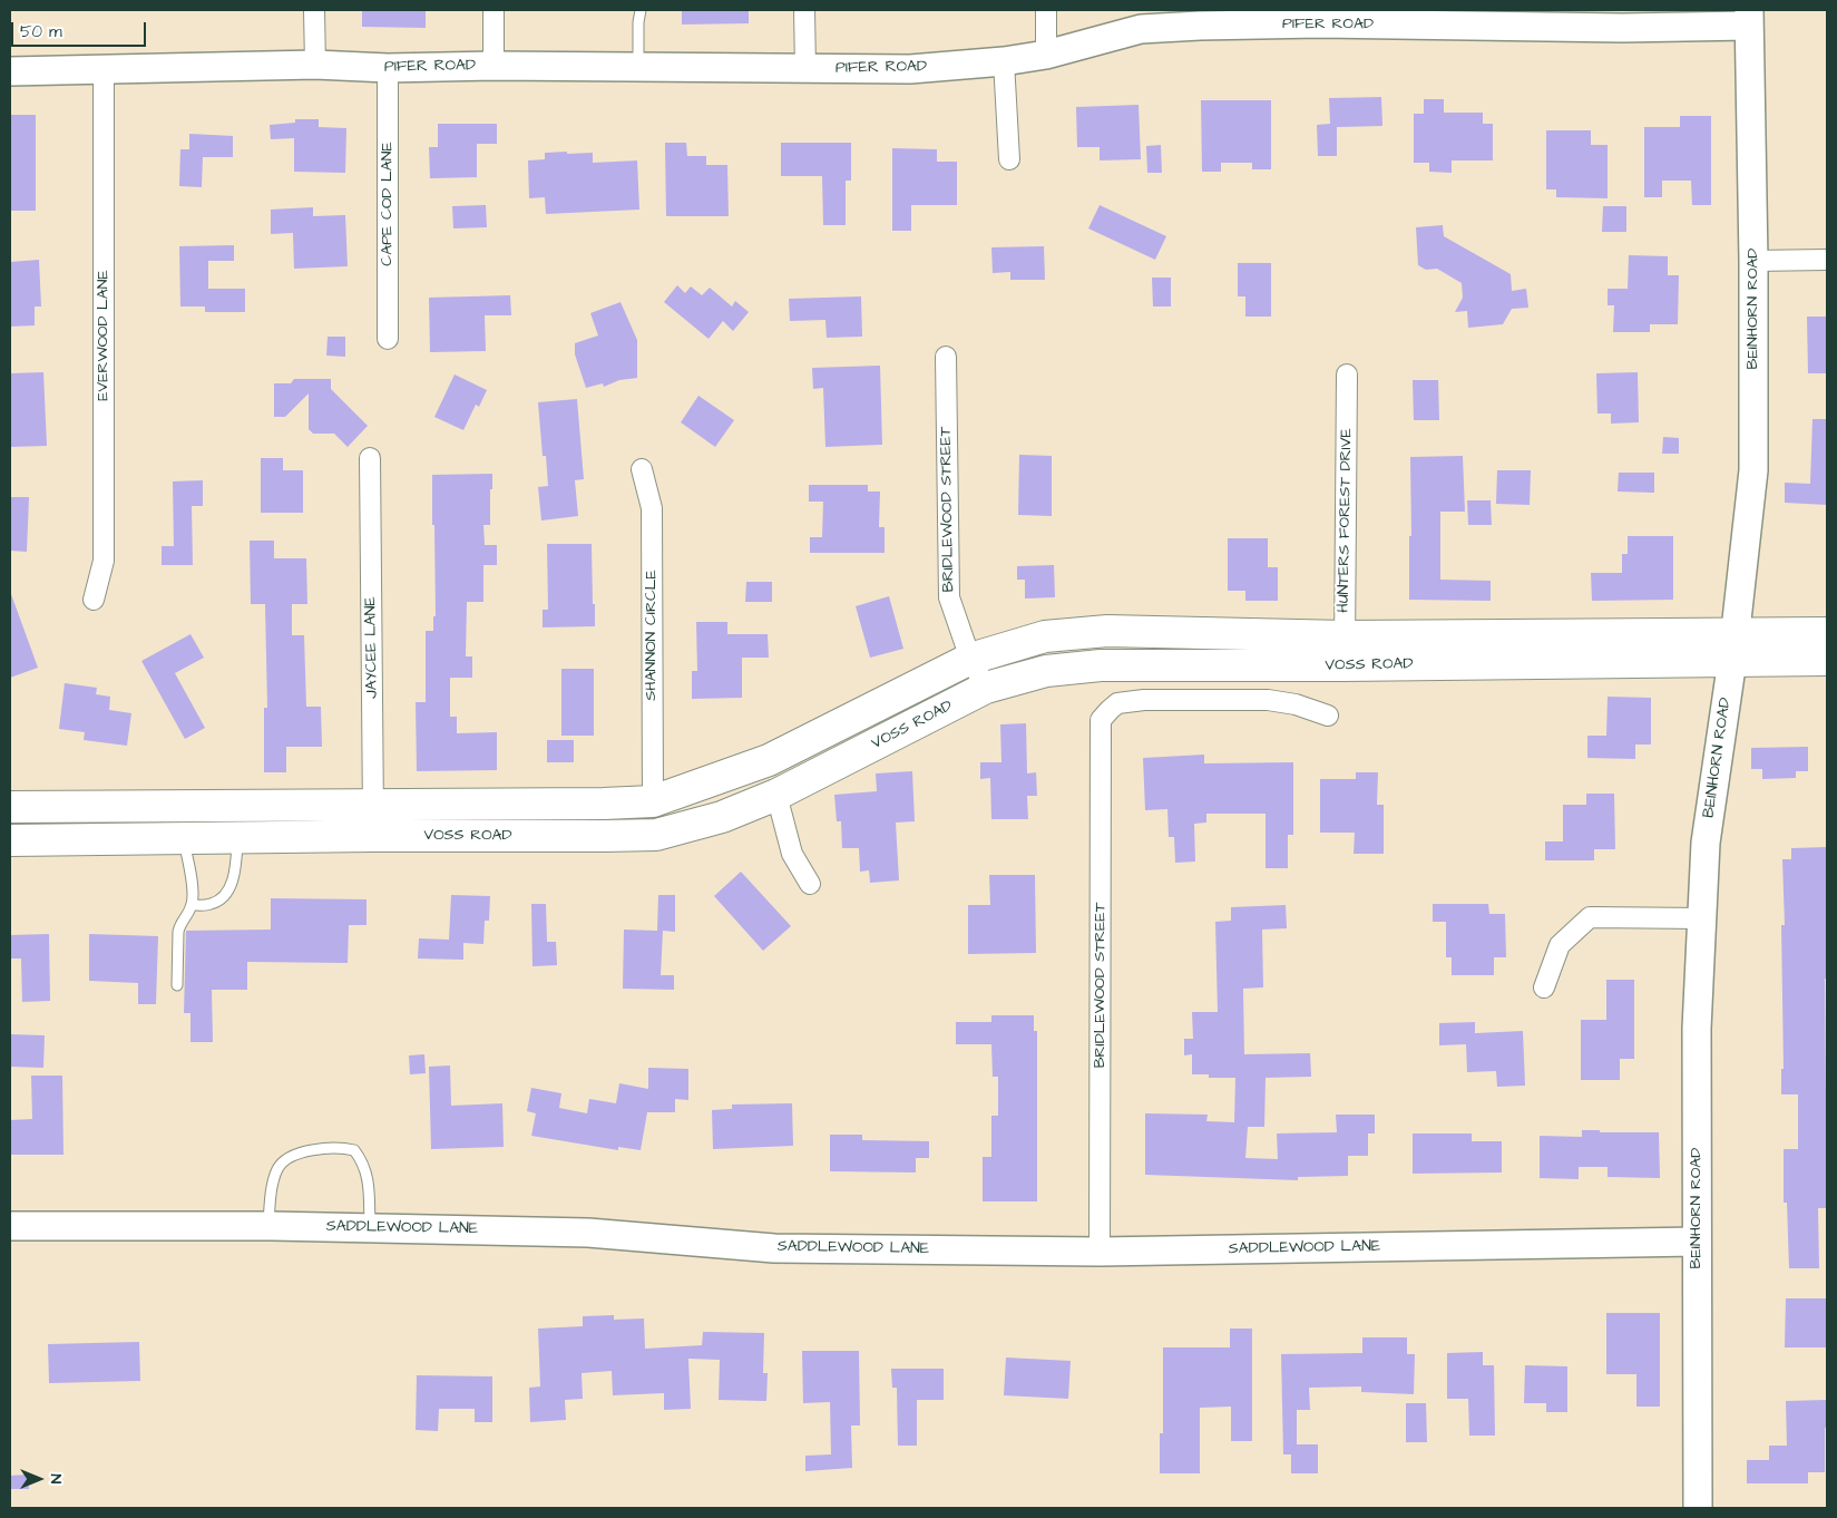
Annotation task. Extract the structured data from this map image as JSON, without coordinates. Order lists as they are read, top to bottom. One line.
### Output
{"streets":{"main road":["VOSS ROAD"],"street":["PIFER ROAD","CAPE COD LANE","BEINHORN ROAD","EVERWOOD LANE","BRIDLEWOOD STREET","HUNTERS FOREST DRIVE","SHANNON CIRCLE","JAYCEE LANE","SADDLEWOOD LANE"]},"crossings":[["PIFER ROAD","CAPE COD LANE"],["PIFER ROAD","BEINHORN ROAD"],["PIFER ROAD","EVERWOOD LANE"],["BEINHORN ROAD","VOSS ROAD"],["BEINHORN ROAD","SADDLEWOOD LANE"],["BRIDLEWOOD STREET","VOSS ROAD"],["BRIDLEWOOD STREET","SADDLEWOOD LANE"],["HUNTERS FOREST DRIVE","VOSS ROAD"],["SHANNON CIRCLE","VOSS ROAD"],["JAYCEE LANE","VOSS ROAD"]],"scale_bar":"50 m","north":"right"}
